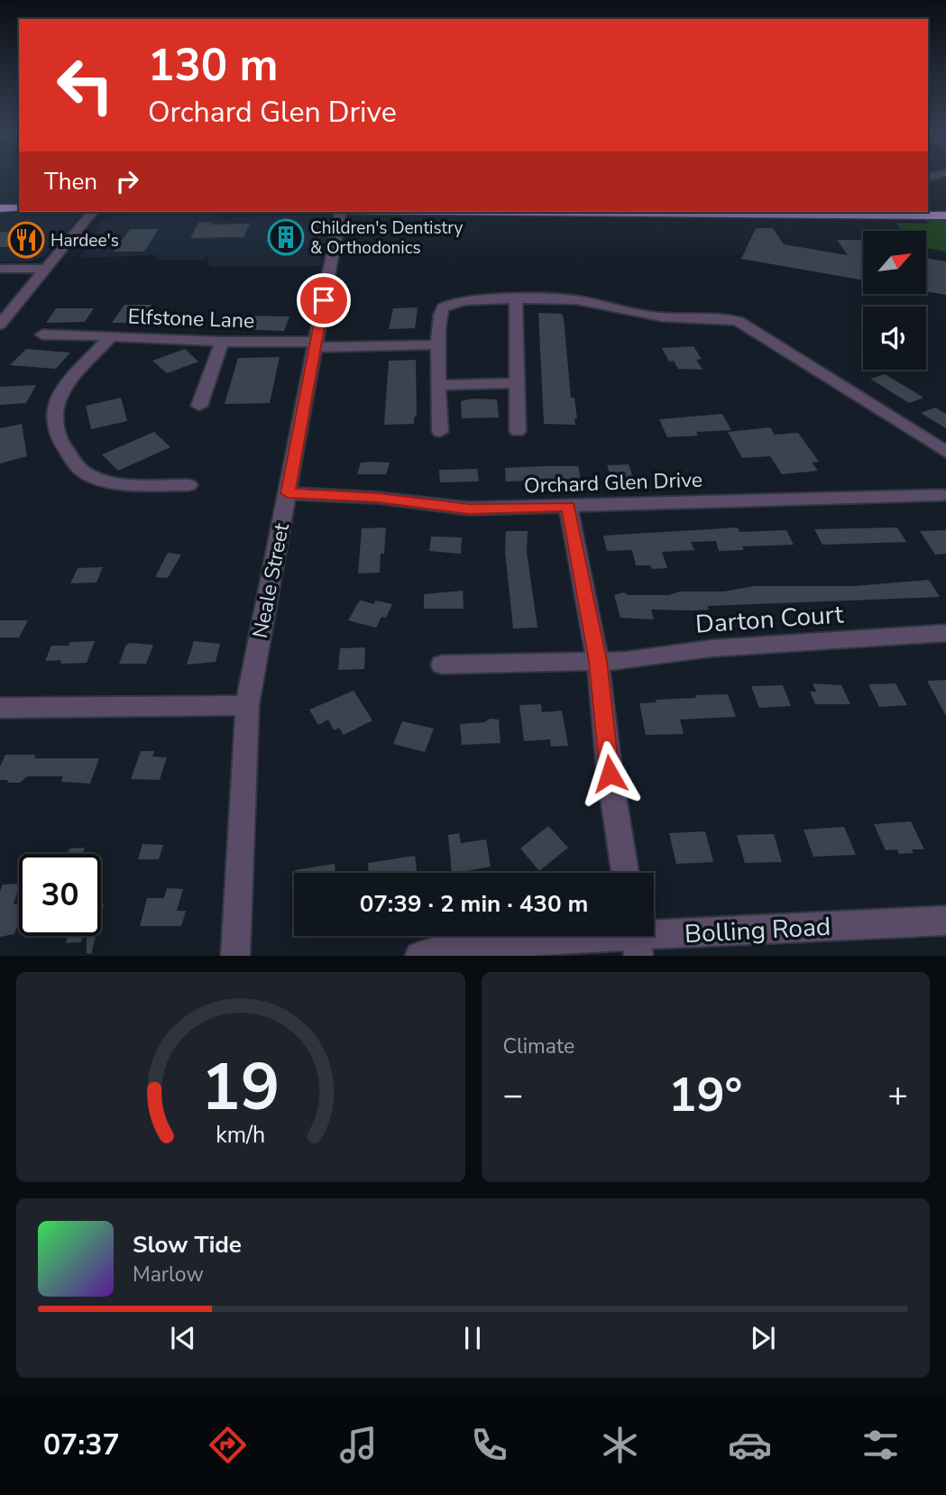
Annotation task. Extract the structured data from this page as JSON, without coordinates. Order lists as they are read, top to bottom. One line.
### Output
{"streets":{"street":["Elfstone Lane","Orchard Glen Drive","Neale Street","Darton Court","Bolling Road"]},"crossings":[["Elfstone Lane","Neale Street"],["Orchard Glen Drive","Neale Street"]],"places":{"building":["Children's Dentistry & Orthodonics"],"restaurant":["Hardee's"]},"north":"top right","page":{"turn":["130 m","Orchard Glen Drive"],"then":"Then","limit":"30","trip":"07:39 · 2 min · 430 m","tile":"Climate","heat":["−","19°","+"],"song":["Slow Tide","Marlow"],"tabs":"07:37","gauge":["19","km/h"]}}
